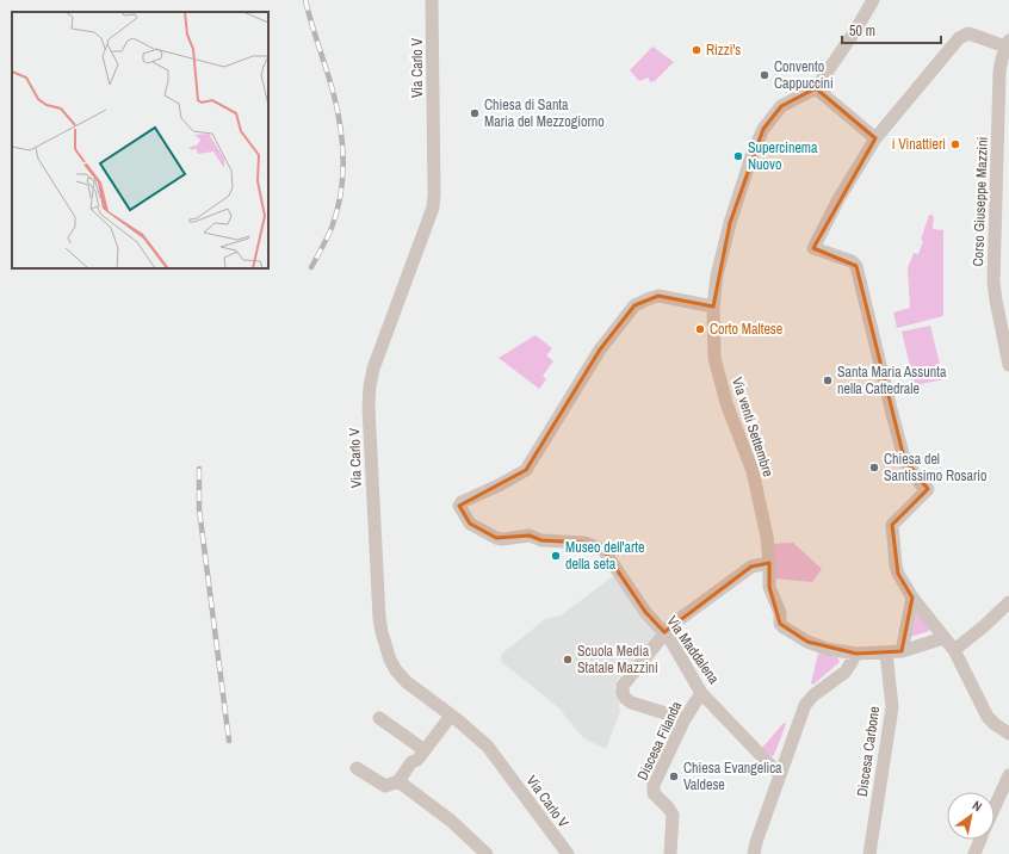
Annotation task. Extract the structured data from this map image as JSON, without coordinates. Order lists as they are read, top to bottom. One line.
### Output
{"streets":{"street":["Via Carlo V","Corso Giuseppe Mazzini","Via venti Settembre","Via Maddalena","Discesa Filanda","Discesa Carbone"]},"crossings":[["Via venti Settembre","Via Maddalena"],["Via venti Settembre","Discesa Carbone"],["Via Maddalena","Discesa Filanda"]],"places":["Rizzi's","Convento Cappuccini","Chiesa di Santa Maria del Mezzogiorno","i Vinattieri","Supercinema Nuovo","Corto Maltese","Santa Maria Assunta nella Cattedrale","Chiesa del Santissimo Rosario","Museo dell'arte della seta","Scuola Media Statale Mazzini","Chiesa Evangelica Valdese"],"scale_bar":"50 m","north":"top right"}
